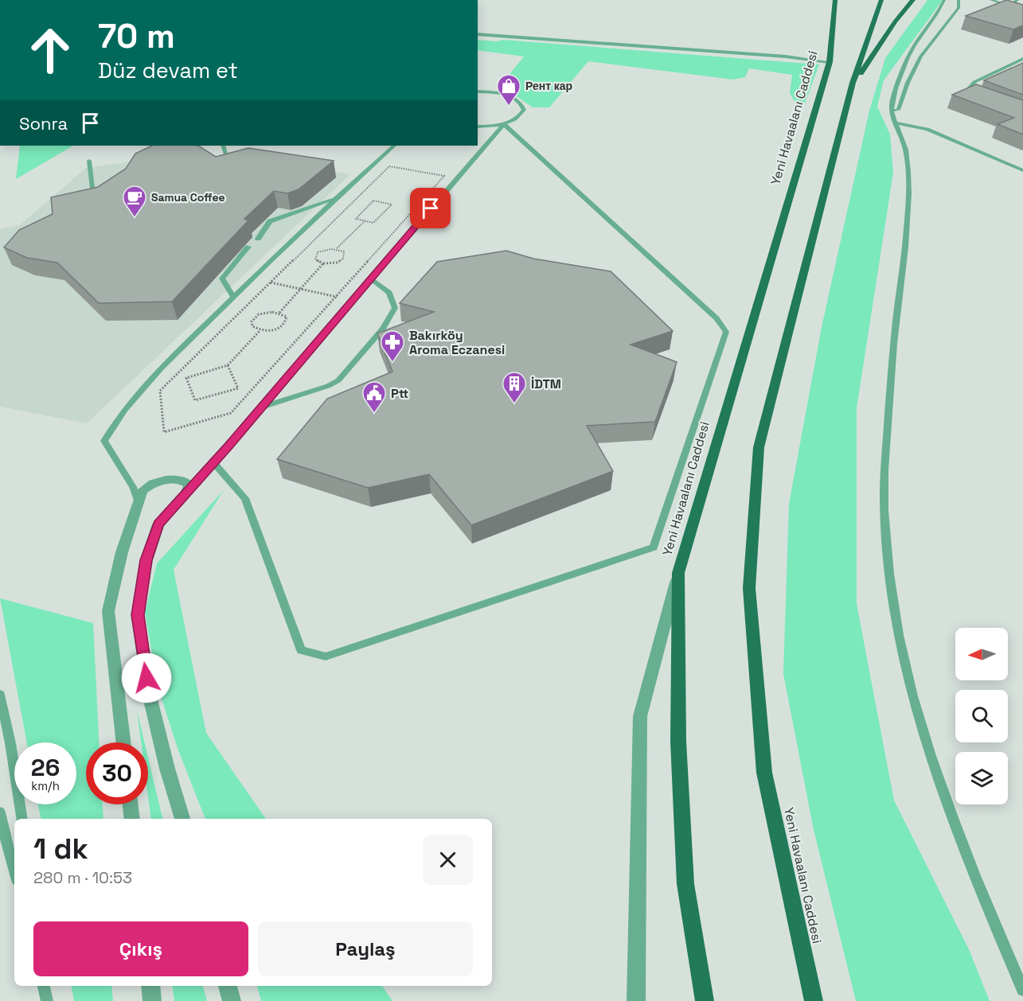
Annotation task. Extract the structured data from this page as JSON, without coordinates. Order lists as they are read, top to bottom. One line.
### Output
{"streets":{"main road":["Yeni Havaalanı Caddesi"]},"places":{"shop":["Рент кар"],"cafe":["Samua Coffee"],"pharmacy":["Bakırköy Aroma Eczanesi"],"building":["İDTM"],"public building":["Ptt"]},"north":"left","page":{"turn":["70 m","Düz devam et"],"then":"Sonra","speed":"26 km/h","limit":"30","heading":["1 dk","280 m · 10:53"],"buttons":["Çıkış","Paylaş"]}}
